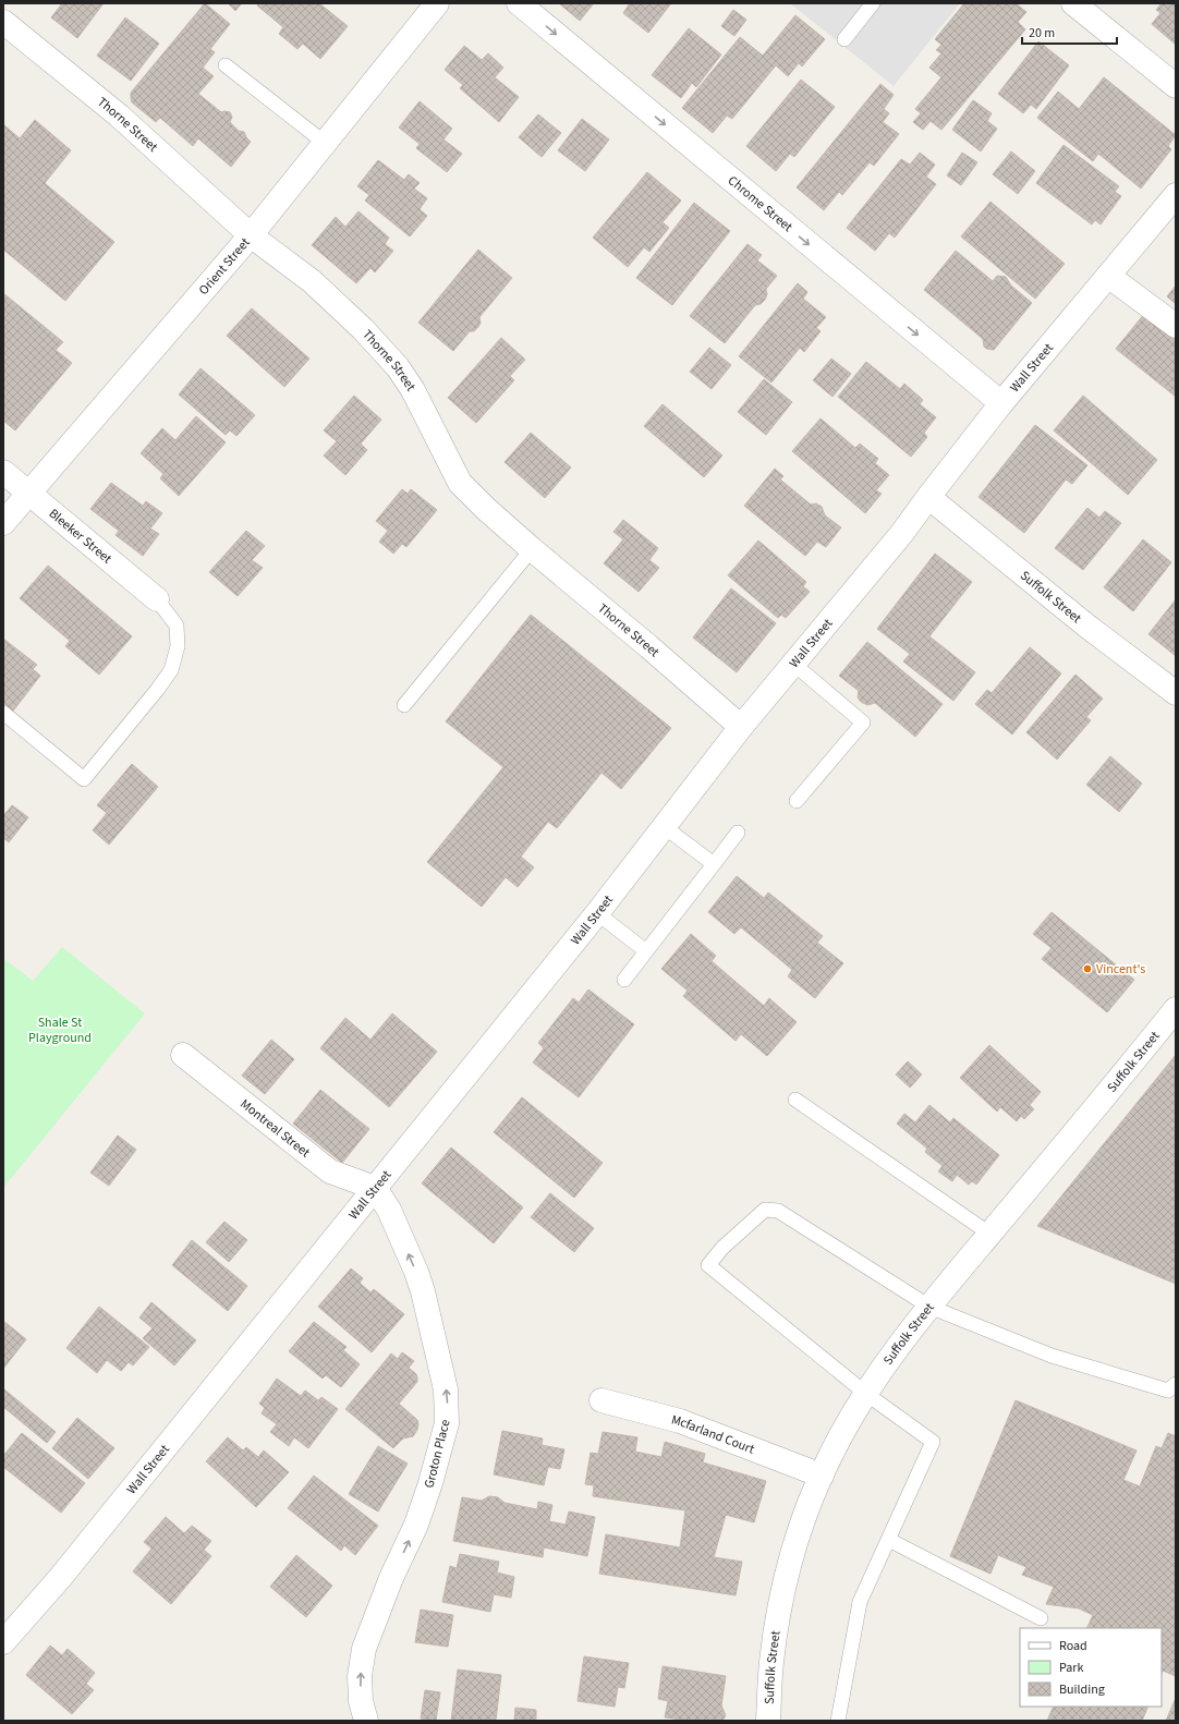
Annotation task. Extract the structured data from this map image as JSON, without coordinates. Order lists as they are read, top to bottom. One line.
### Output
{"streets":{"street":["Thorne Street","Chrome Street","Orient Street","Wall Street","Bleeker Street","Suffolk Street","Montreal Street","Mcfarland Court","Groton Place"]},"crossings":[["Thorne Street","Orient Street"],["Thorne Street","Wall Street"],["Chrome Street","Wall Street"],["Orient Street","Bleeker Street"],["Wall Street","Suffolk Street"],["Wall Street","Montreal Street"],["Wall Street","Groton Place"],["Suffolk Street","Mcfarland Court"],["Montreal Street","Groton Place"]],"one_way":["Chrome Street","Groton Place"],"parks":["Shale St Playground"],"places":["Vincent's"],"legend":["Road","Park","Building"],"scale_bar":"20 m"}
